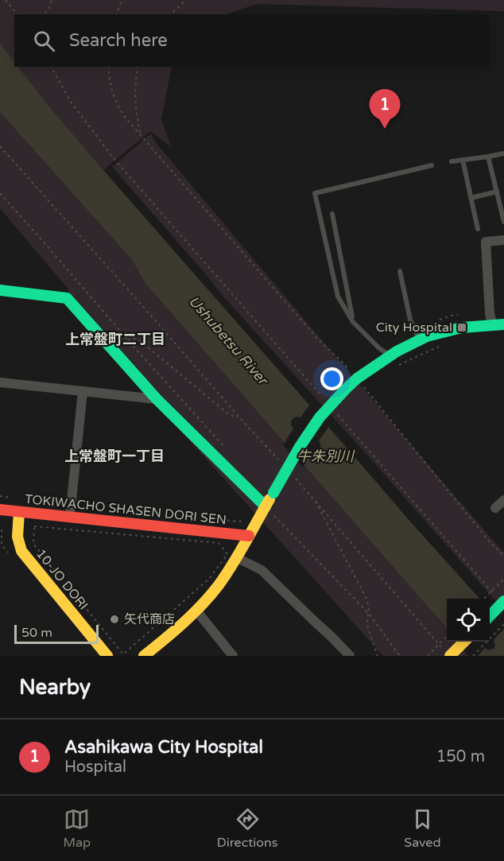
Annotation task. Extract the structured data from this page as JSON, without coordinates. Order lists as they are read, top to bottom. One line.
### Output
{"streets":{"street":["TOKIWACHO SHASEN DORI SEN","10-JO DORI"]},"crossings":[["TOKIWACHO SHASEN DORI SEN","10-JO DORI"]],"districts":["上常盤町二丁目","上常盤町一丁目"],"water":["Ushubetsu River","牛朱別川"],"places":{"transit":["City Hospital"],"other":["矢代商店"]},"scale_bar":"50 m","page":{"search":"Search here","pins":"1","scale":"50 m","heading":"Nearby","list":[{"mark":"1","name":"Asahikawa City Hospital","note":"Hospital","value":"150 m"}],"nav":["Map","Directions","Saved"]}}
